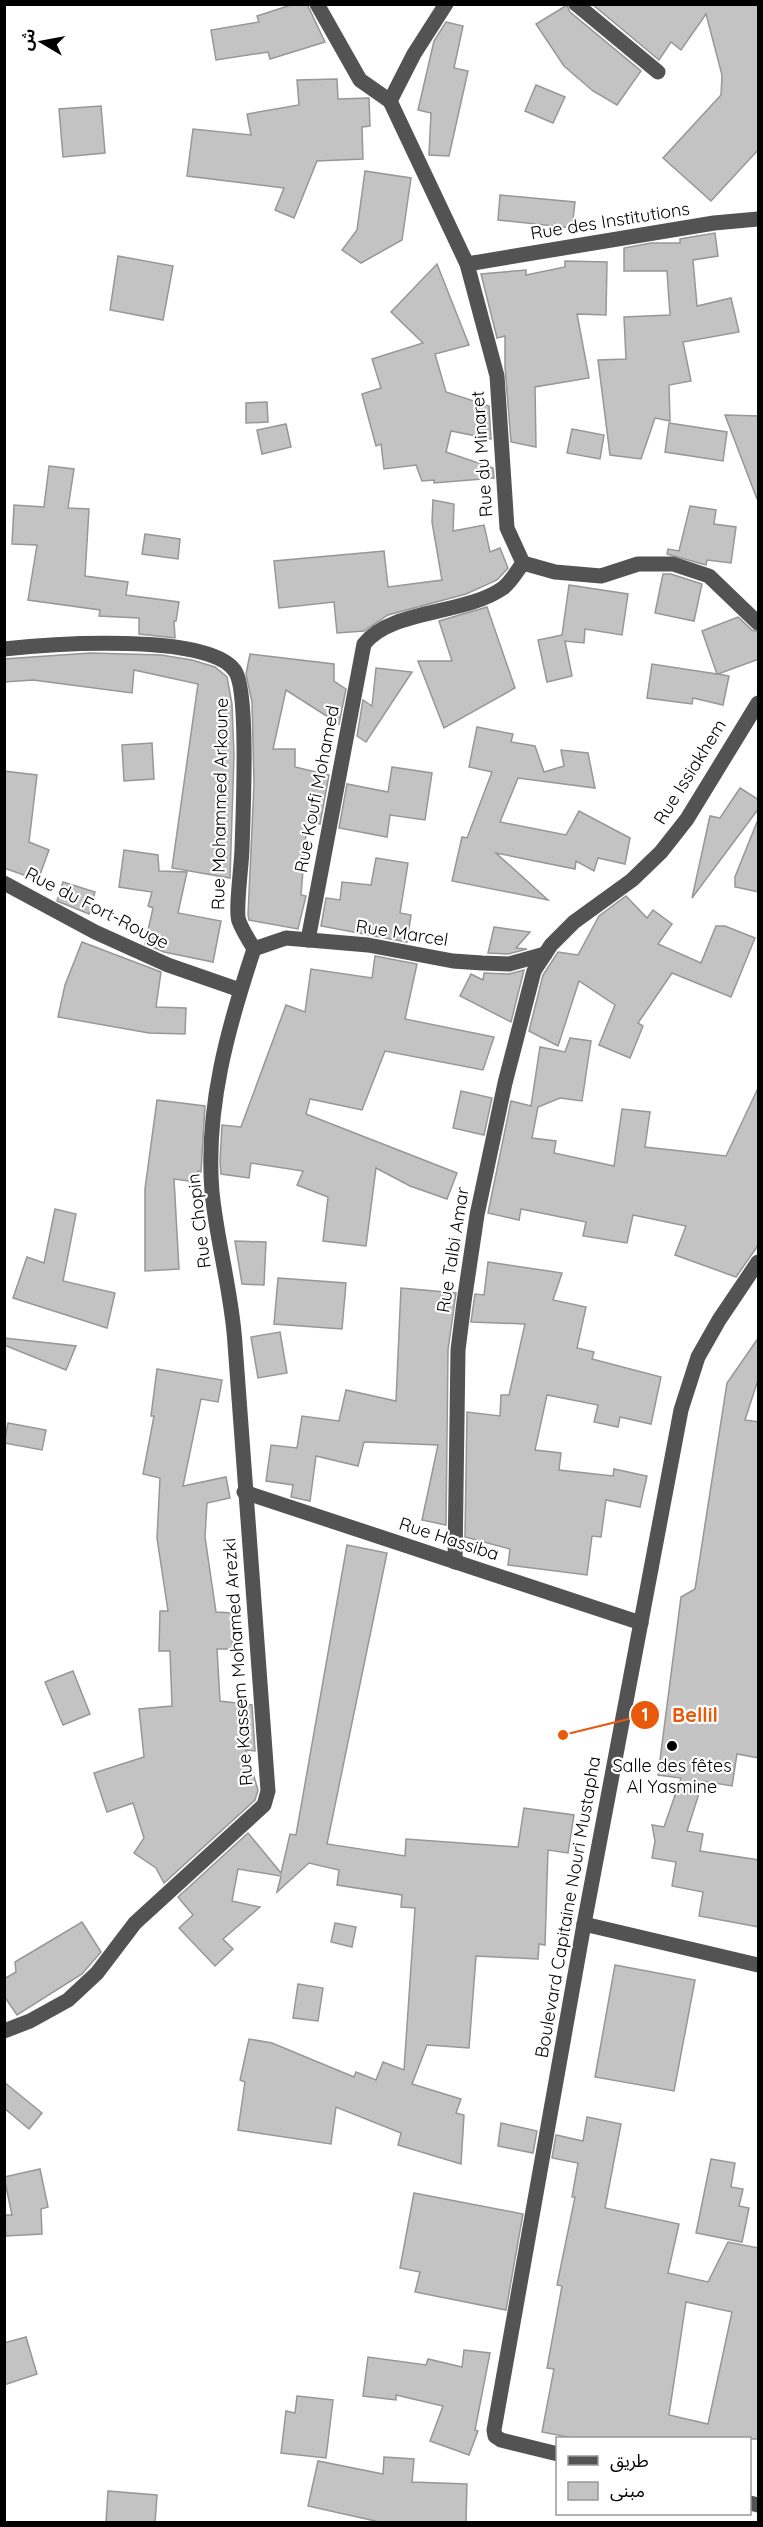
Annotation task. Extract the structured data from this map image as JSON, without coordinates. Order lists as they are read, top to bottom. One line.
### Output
{"streets":{"street":["Rue des Institutions","Rue du Minaret","Rue Issiakhem","Rue Koufi Mohamed","Rue Mohammed Arkoune","Rue du Fort-Rouge","Rue Marcel","Rue Chopin","Rue Talbi Amar","Rue Hassiba","Rue Kassem Mohamed Arezki","Boulevard Capitaine Nouri Mustapha"]},"crossings":[["Rue des Institutions","Rue du Minaret"],["Rue du Minaret","Rue Koufi Mohamed"],["Rue Issiakhem","Rue Marcel"],["Rue Issiakhem","Rue Talbi Amar"],["Rue Koufi Mohamed","Rue Marcel"],["Rue Mohammed Arkoune","Rue Marcel"],["Rue Mohammed Arkoune","Rue Chopin"],["Rue du Fort-Rouge","Rue Chopin"],["Rue Marcel","Rue Chopin"],["Rue Marcel","Rue Talbi Amar"],["Rue Chopin","Rue Hassiba"],["Rue Chopin","Rue Kassem Mohamed Arezki"],["Rue Talbi Amar","Rue Hassiba"],["Rue Hassiba","Rue Kassem Mohamed Arezki"],["Rue Hassiba","Boulevard Capitaine Nouri Mustapha"]],"places":["Bellil","Salle des fêtes Al Yasmine"],"legend":["طريق","مبنى"],"north":"left"}
